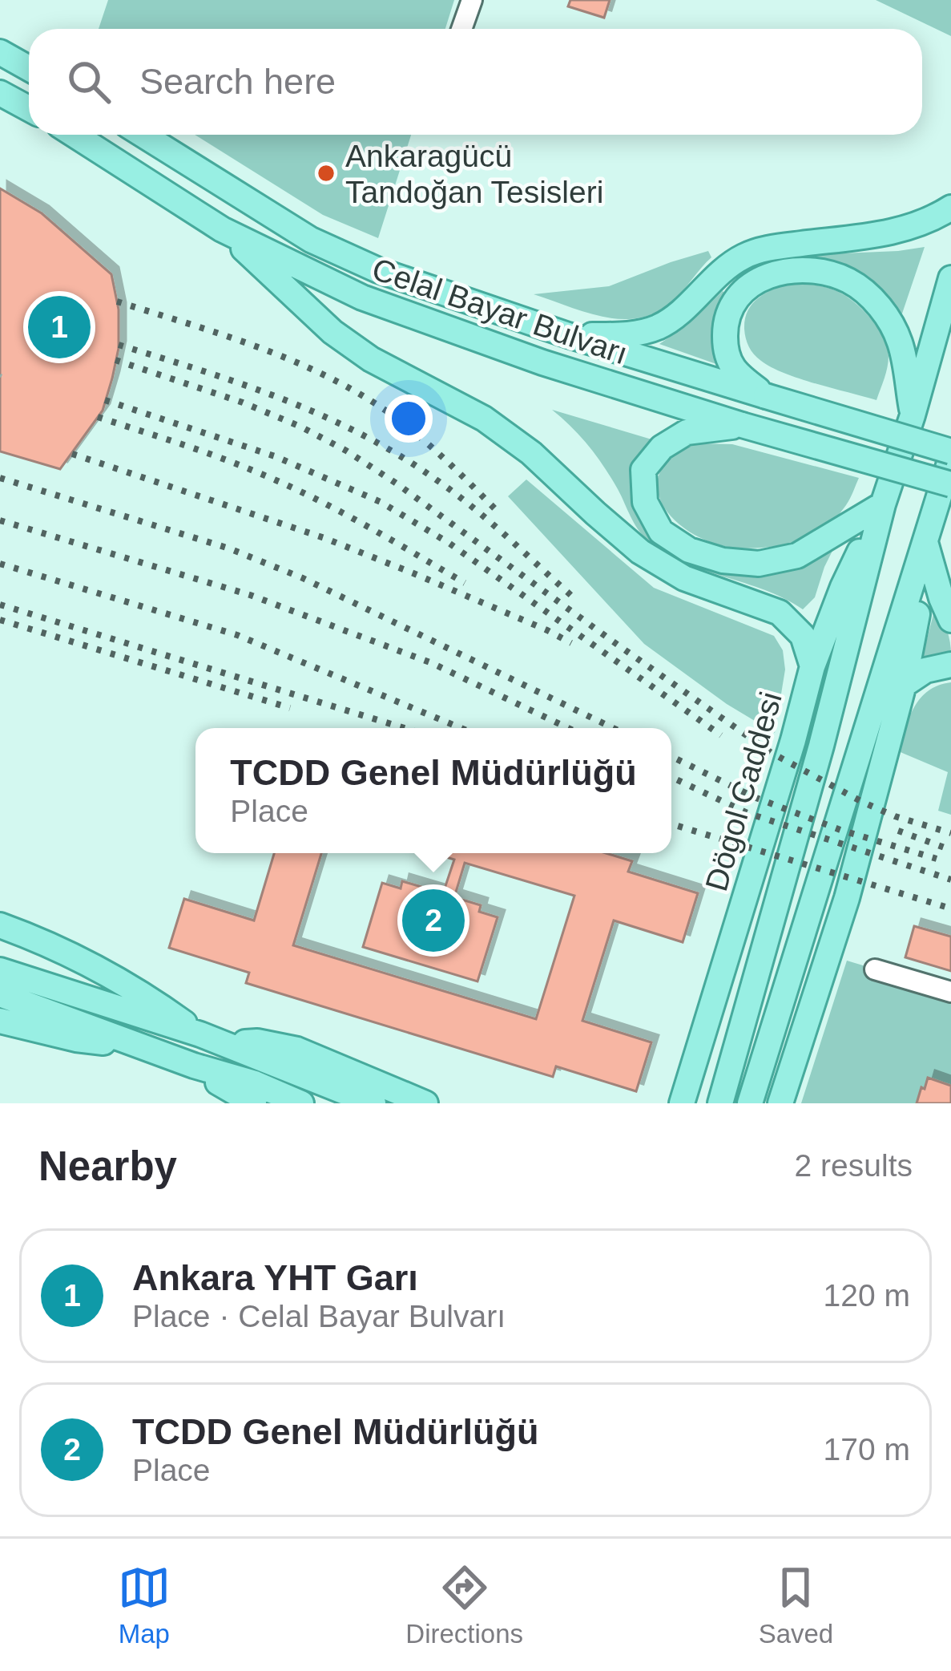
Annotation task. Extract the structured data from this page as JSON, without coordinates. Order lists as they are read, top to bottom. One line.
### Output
{"streets":{"main road":["Celal Bayar Bulvarı","Dögol Caddesi"]},"places":["Ankaragücü Tandoğan Tesisleri"],"page":{"search":"Search here","pins":["1","2"],"popup":["TCDD Genel Müdürlüğü","Place"],"heading":["Nearby","2 results"],"list":[{"mark":"1","name":"Ankara YHT Garı","note":"Place · Celal Bayar Bulvarı","value":"120 m"},{"mark":"2","name":"TCDD Genel Müdürlüğü","note":"Place","value":"170 m"}],"nav":["Map","Directions","Saved"]}}
